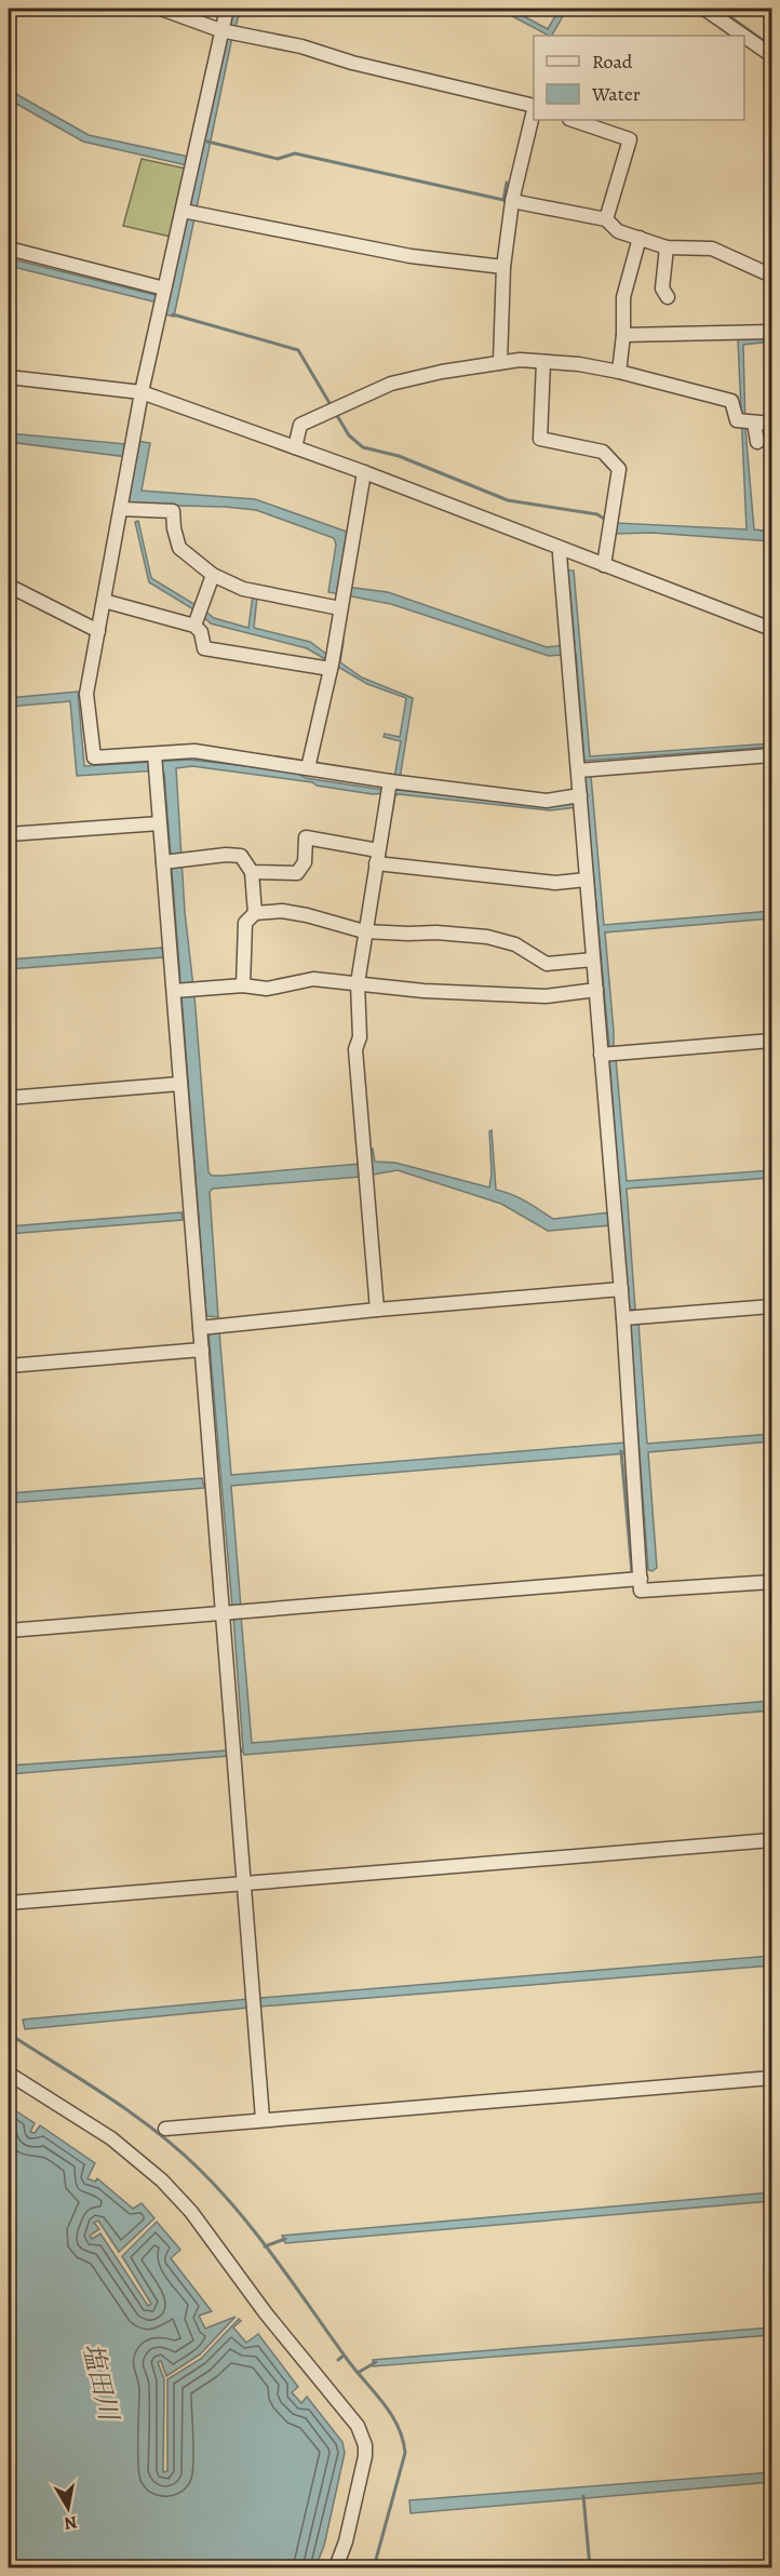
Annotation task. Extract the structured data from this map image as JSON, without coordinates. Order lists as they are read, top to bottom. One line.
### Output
{"water":["塩田川"],"legend":["Road","Water"],"north":"bottom"}
